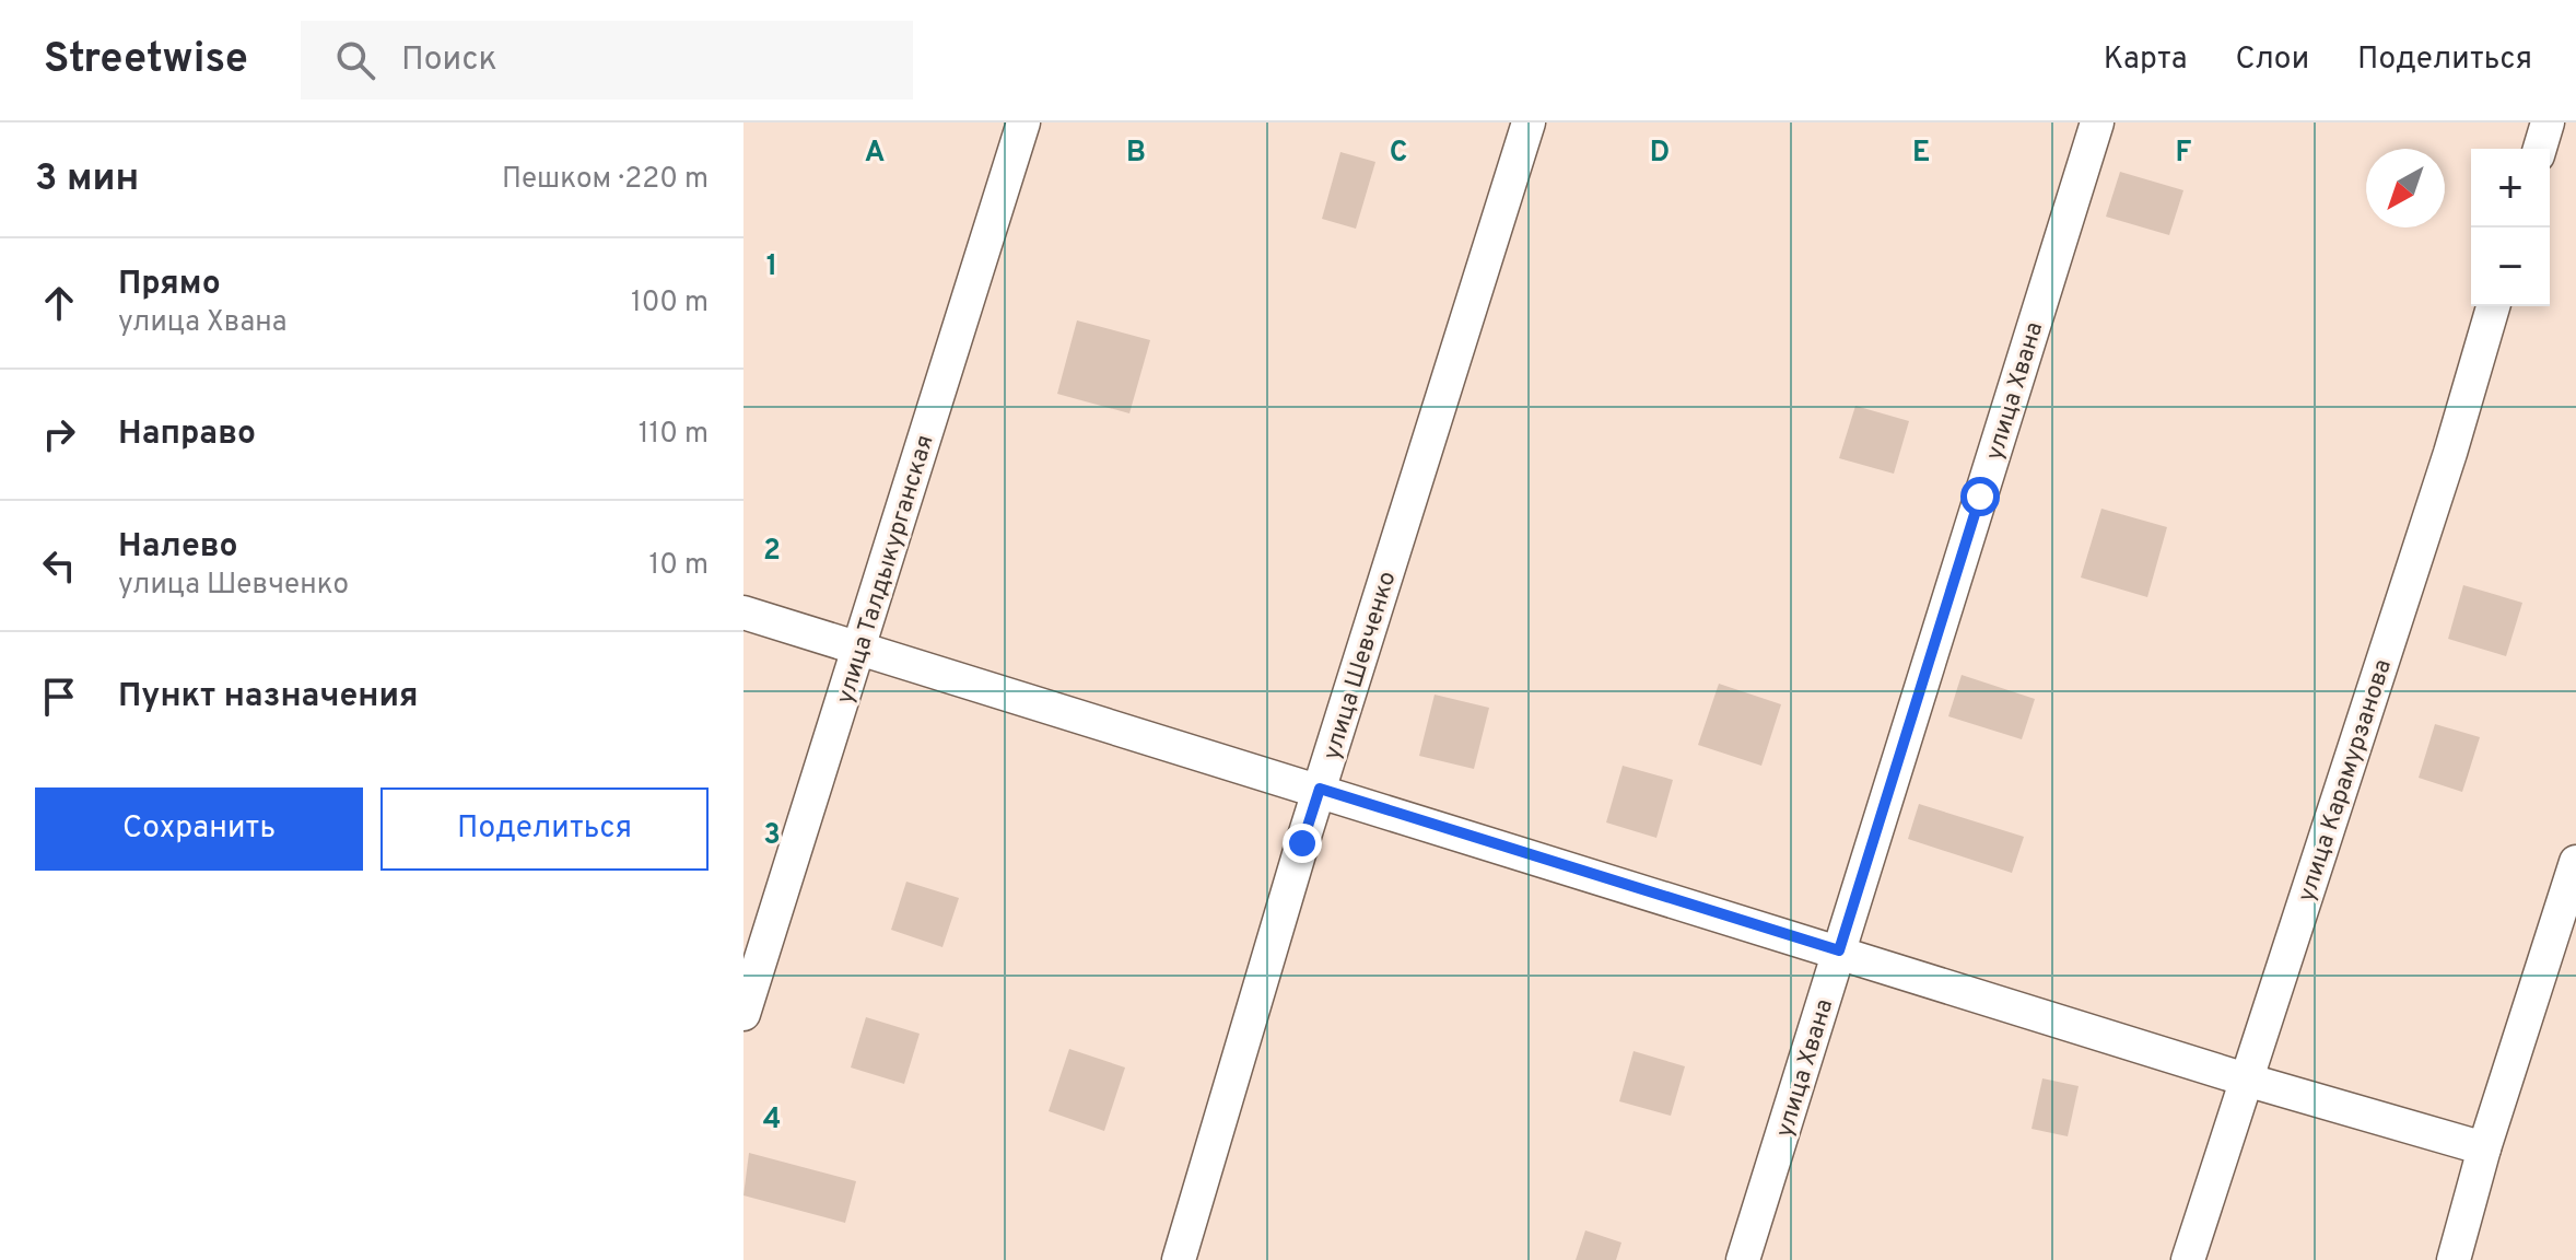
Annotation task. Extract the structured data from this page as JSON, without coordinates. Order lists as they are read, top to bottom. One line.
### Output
{"streets":{"street":["улица Хвана","улица Талдыкурганская","улица Шевченко","улица Карамурзанова"]},"north":"bottom left","page":{"header":"Streetwise","search":"Поиск","nav":["Карта","Слои","Поделиться"],"heading":["3 мин","Пешком · 220 m"],"map_buttons":["+","−"],"list":[["Прямо","улица Хвана","100 m"],["Направо","110 m"],["Налево","улица Шевченко","10 m"],"Пункт назначения"],"buttons":["Сохранить","Поделиться"]},"grid":{"columns":["A","B","C","D","E","F"],"rows":["1","2","3","4"]}}
